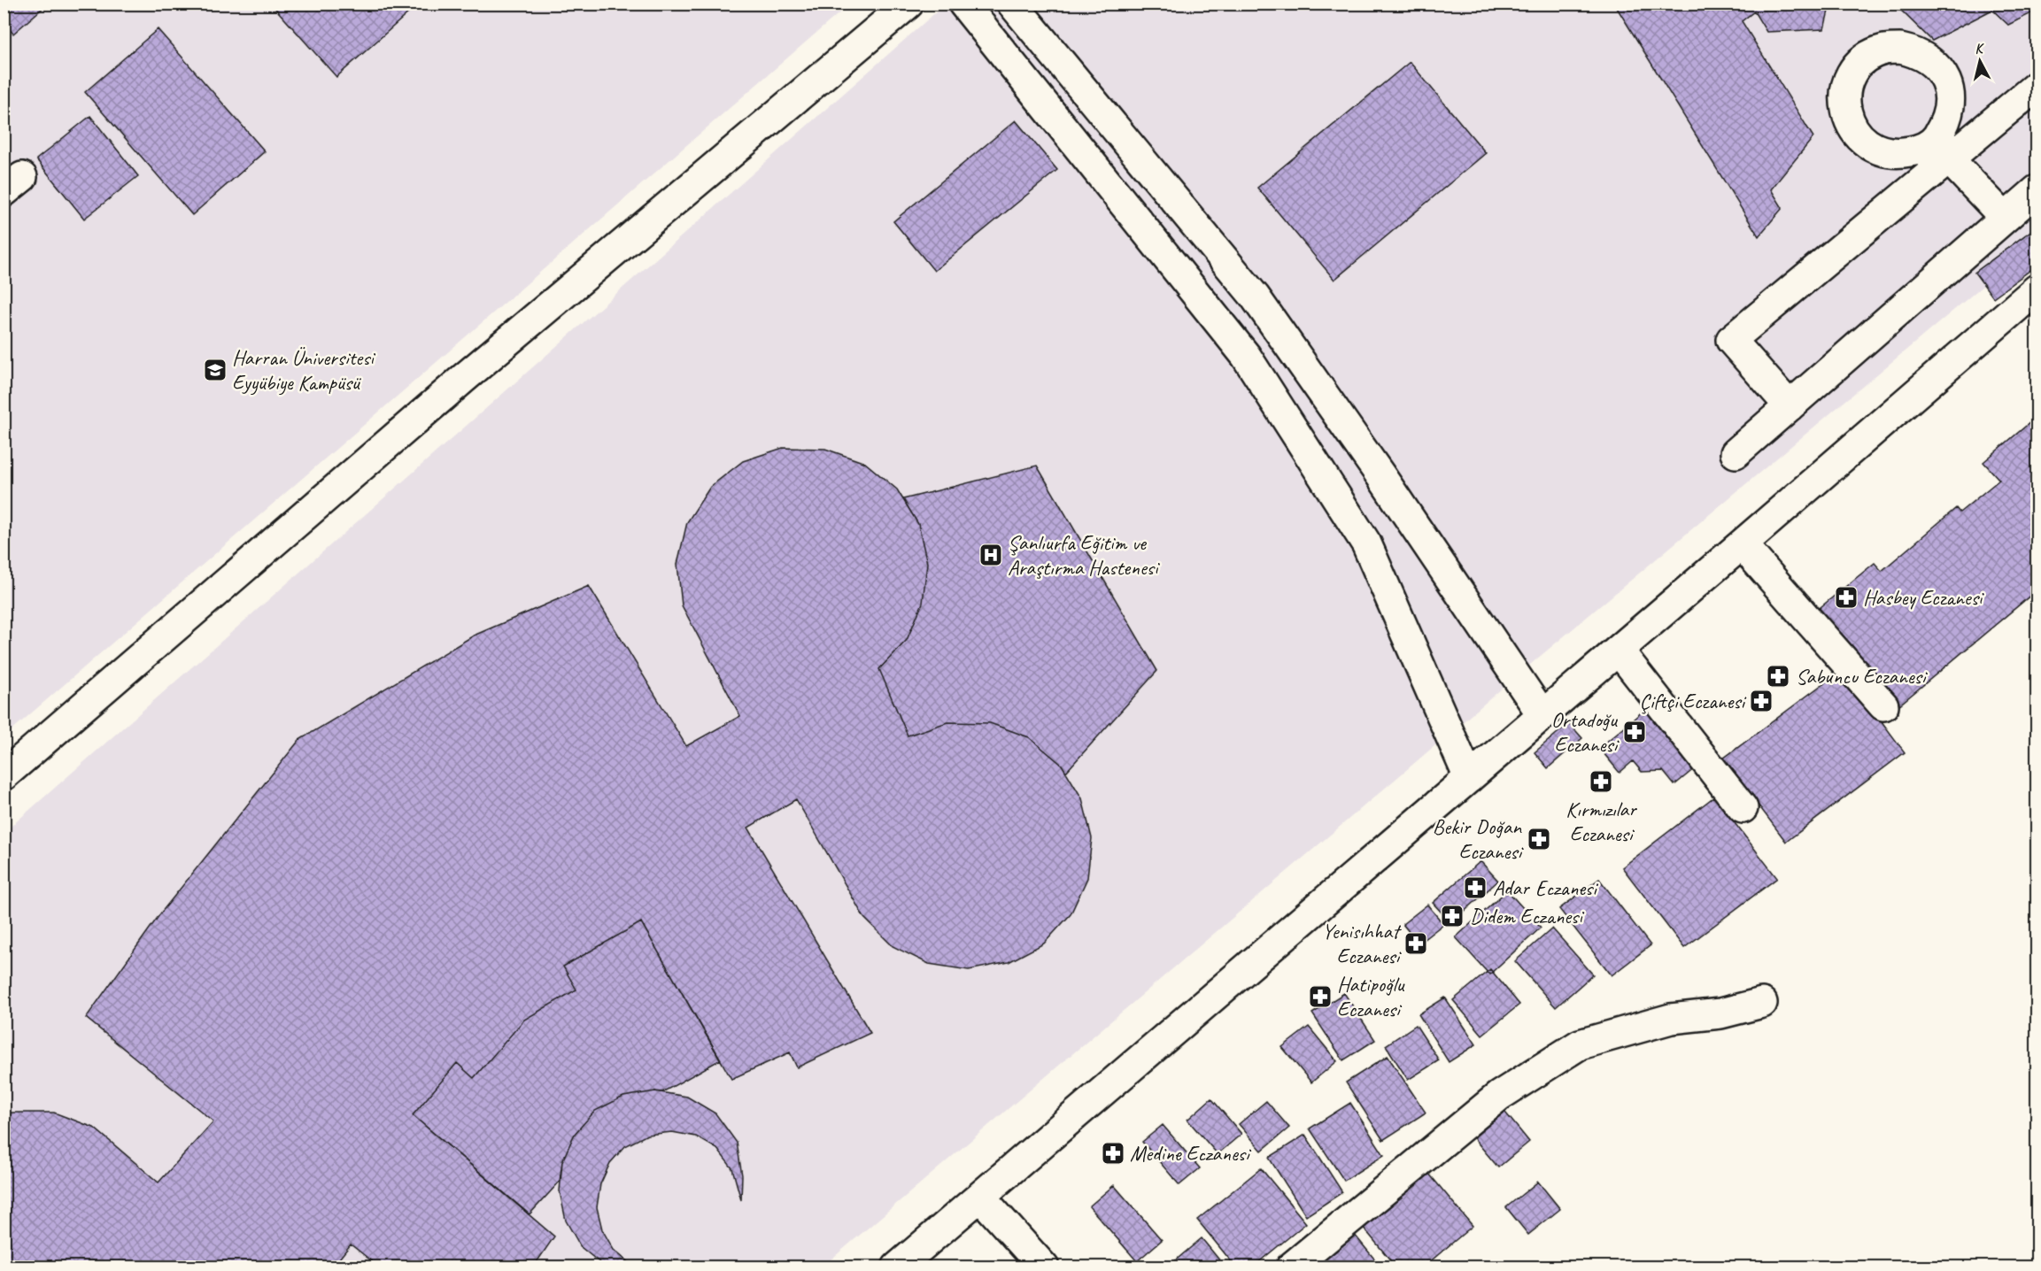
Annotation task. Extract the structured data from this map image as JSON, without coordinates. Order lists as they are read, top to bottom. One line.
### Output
{"places":{"school or university":["Harran Üniversitesi Eyyübiye Kampüsü"],"hospital":["Şanlıurfa Eğitim ve Araştırma Hastenesi"],"pharmacy":["Hasbey Eczanesi","Sabuncu Eczanesi","Çiftçi Eczanesi","Ortadoğu Eczanesi","Kırmızılar Eczanesi","Bekir Doğan Eczanesi","Adar Eczanesi","Didem Eczanesi","Yenisıhhat Eczanesi","Hatipoğlu Eczanesi","Medine Eczanesi"]},"north":"top"}
